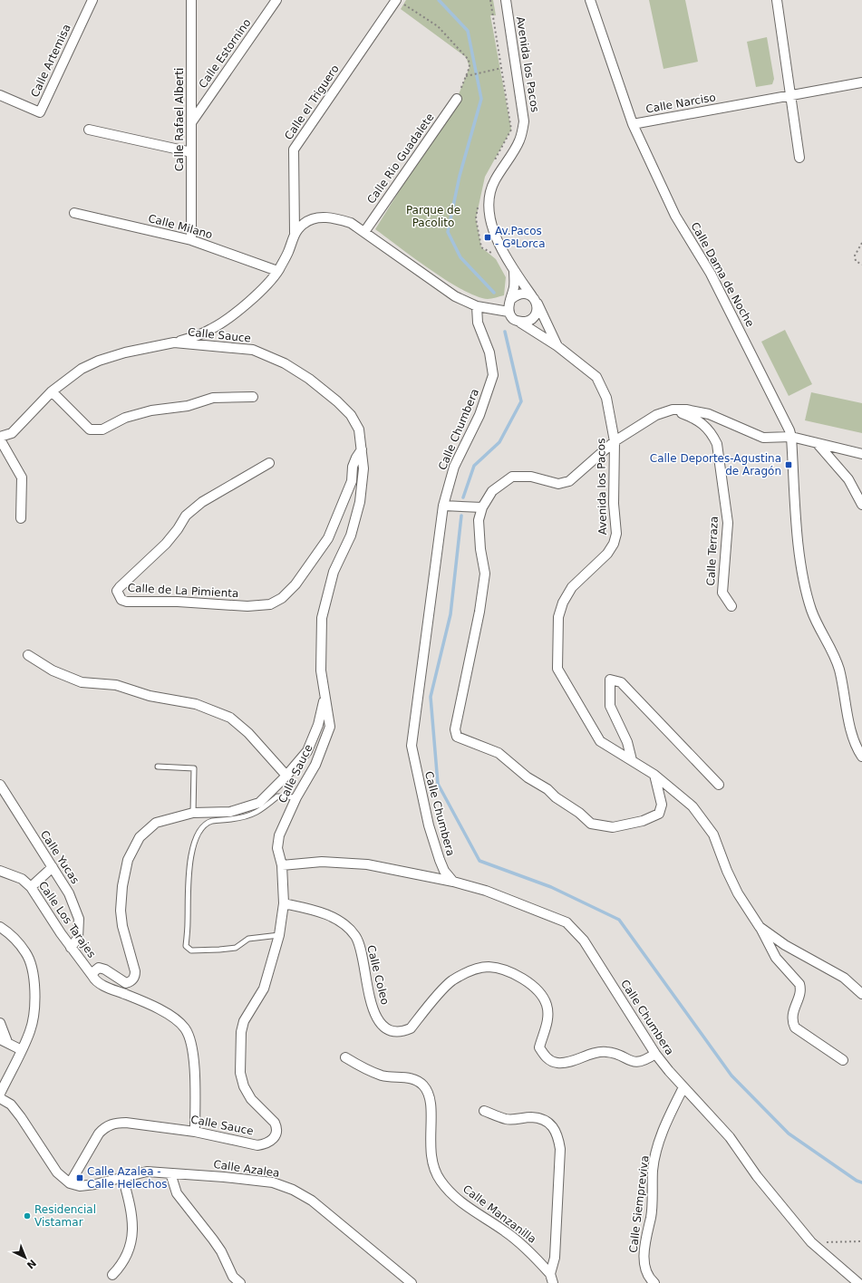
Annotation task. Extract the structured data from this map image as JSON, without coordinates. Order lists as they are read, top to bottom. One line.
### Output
{"streets":{"street":["Calle Estornino","Calle Artemisa","Avenida los Pacos","Calle el Triguero","Calle Narciso","Calle Rafael Alberti","Calle Rio Guadalete","Calle Milano","Calle Dama de Noche","Calle Sauce","Calle Chumbera","Calle Terraza","Calle de La Pimienta","Calle Yucas","Calle Los Tarajes","Calle Coleo","Calle Azalea","Calle Siempreviva","Calle Manzanilla"]},"crossings":[["Calle Estornino","Calle Rafael Alberti"],["Calle Narciso","Calle Dama de Noche"],["Calle Rafael Alberti","Calle Milano"],["Calle Sauce","Calle de La Pimienta"],["Calle Sauce","Calle Los Tarajes"],["Calle Sauce","Calle Coleo"],["Calle Sauce","Calle Azalea"],["Calle Chumbera","Calle Coleo"],["Calle Chumbera","Calle Siempreviva"],["Calle Yucas","Calle Los Tarajes"]],"parks":["Parque de Pacolito"],"places":{"transit":["Av.Pacos - GªLorca","Calle Deportes-Agustina de Aragón","Calle Azalea - Calle Helechos"],"other":["Residencial Vistamar"]},"north":"bottom right"}
